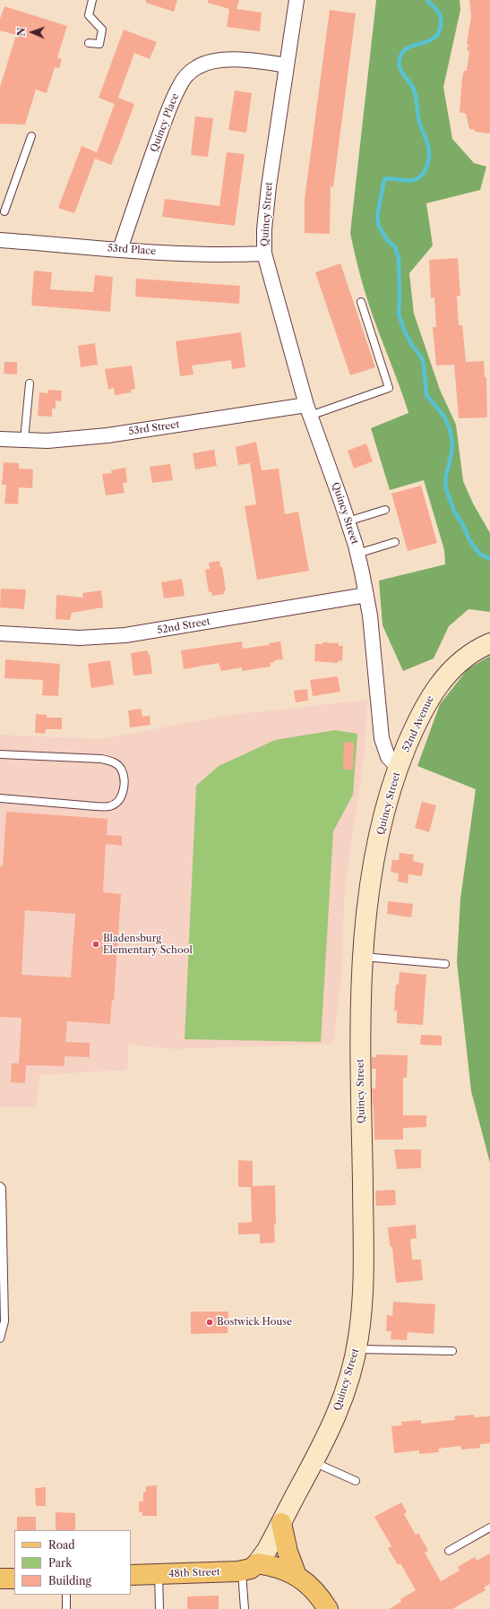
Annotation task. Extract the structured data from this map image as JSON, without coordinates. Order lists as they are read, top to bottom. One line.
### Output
{"streets":{"main road":["48th Street"],"street":["Quincy Place","Quincy Street","53rd Place","53rd Street","52nd Street","52nd Avenue"]},"crossings":[["Quincy Place","Quincy Street"],["Quincy Place","53rd Place"],["Quincy Street","53rd Place"],["Quincy Street","53rd Street"],["Quincy Street","52nd Street"],["Quincy Street","52nd Avenue"],["Quincy Street","48th Street"]],"places":["Bladensburg Elementary School","Bostwick House"],"legend":["Road","Park","Building"],"north":"left"}
